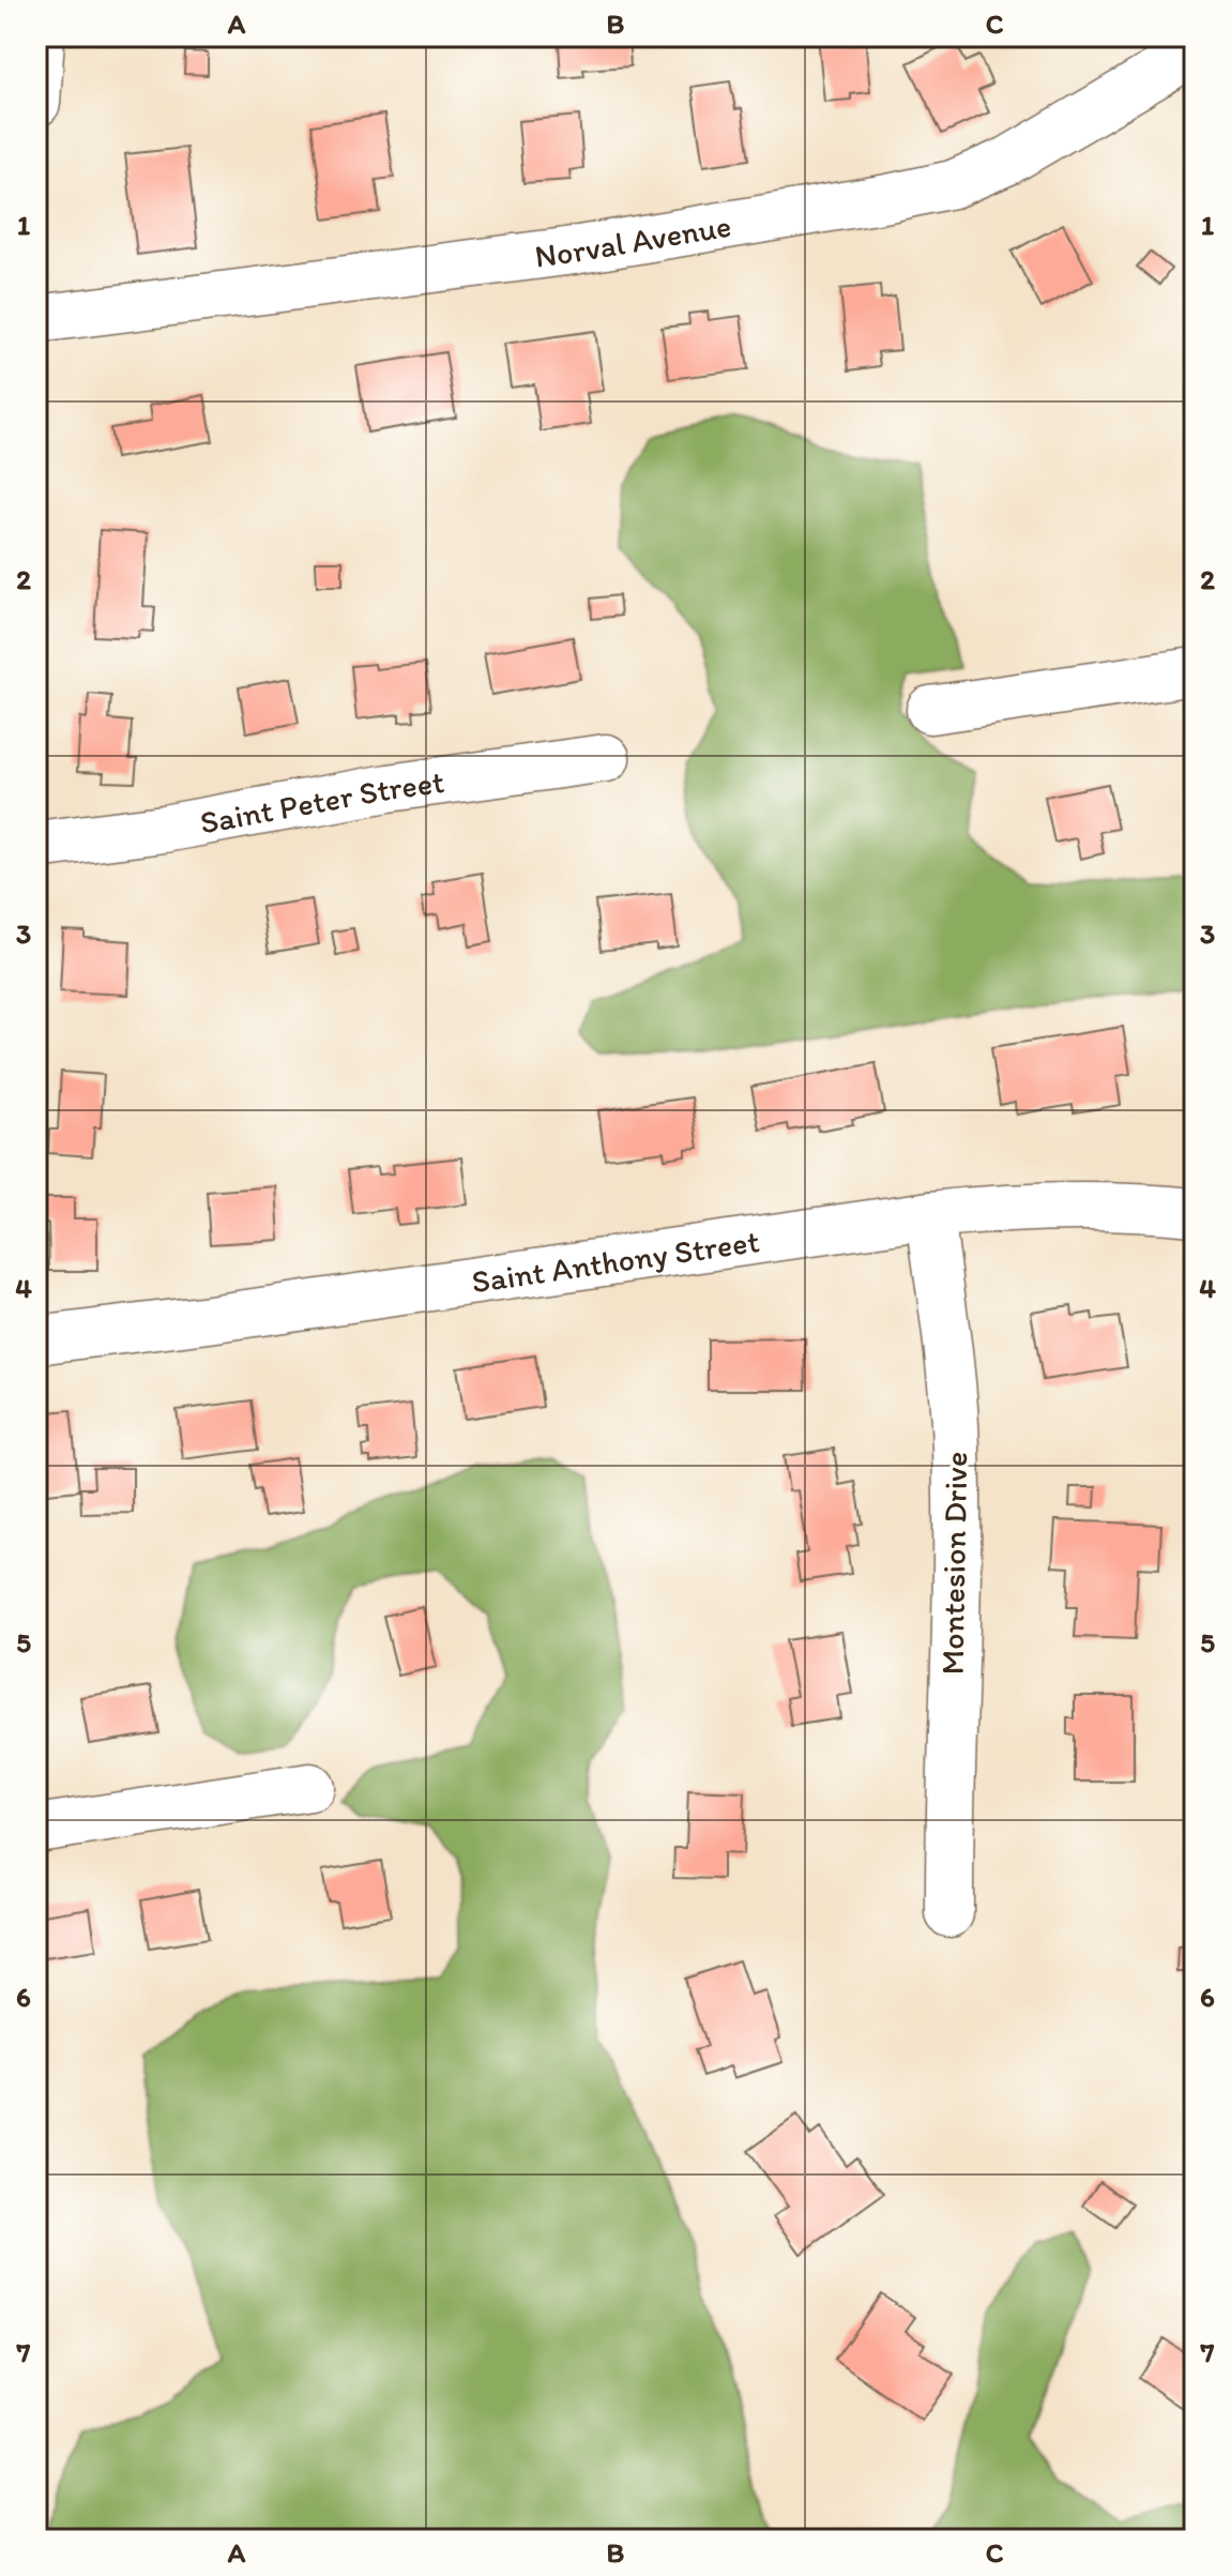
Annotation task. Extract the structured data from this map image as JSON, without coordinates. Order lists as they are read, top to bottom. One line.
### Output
{"streets":{"street":["Norval Avenue","Saint Peter Street","Saint Anthony Street","Montesion Drive"]},"crossings":[["Saint Anthony Street","Montesion Drive"]],"grid":{"columns":["A","B","C"],"rows":["1","2","3","4","5","6","7"]}}
